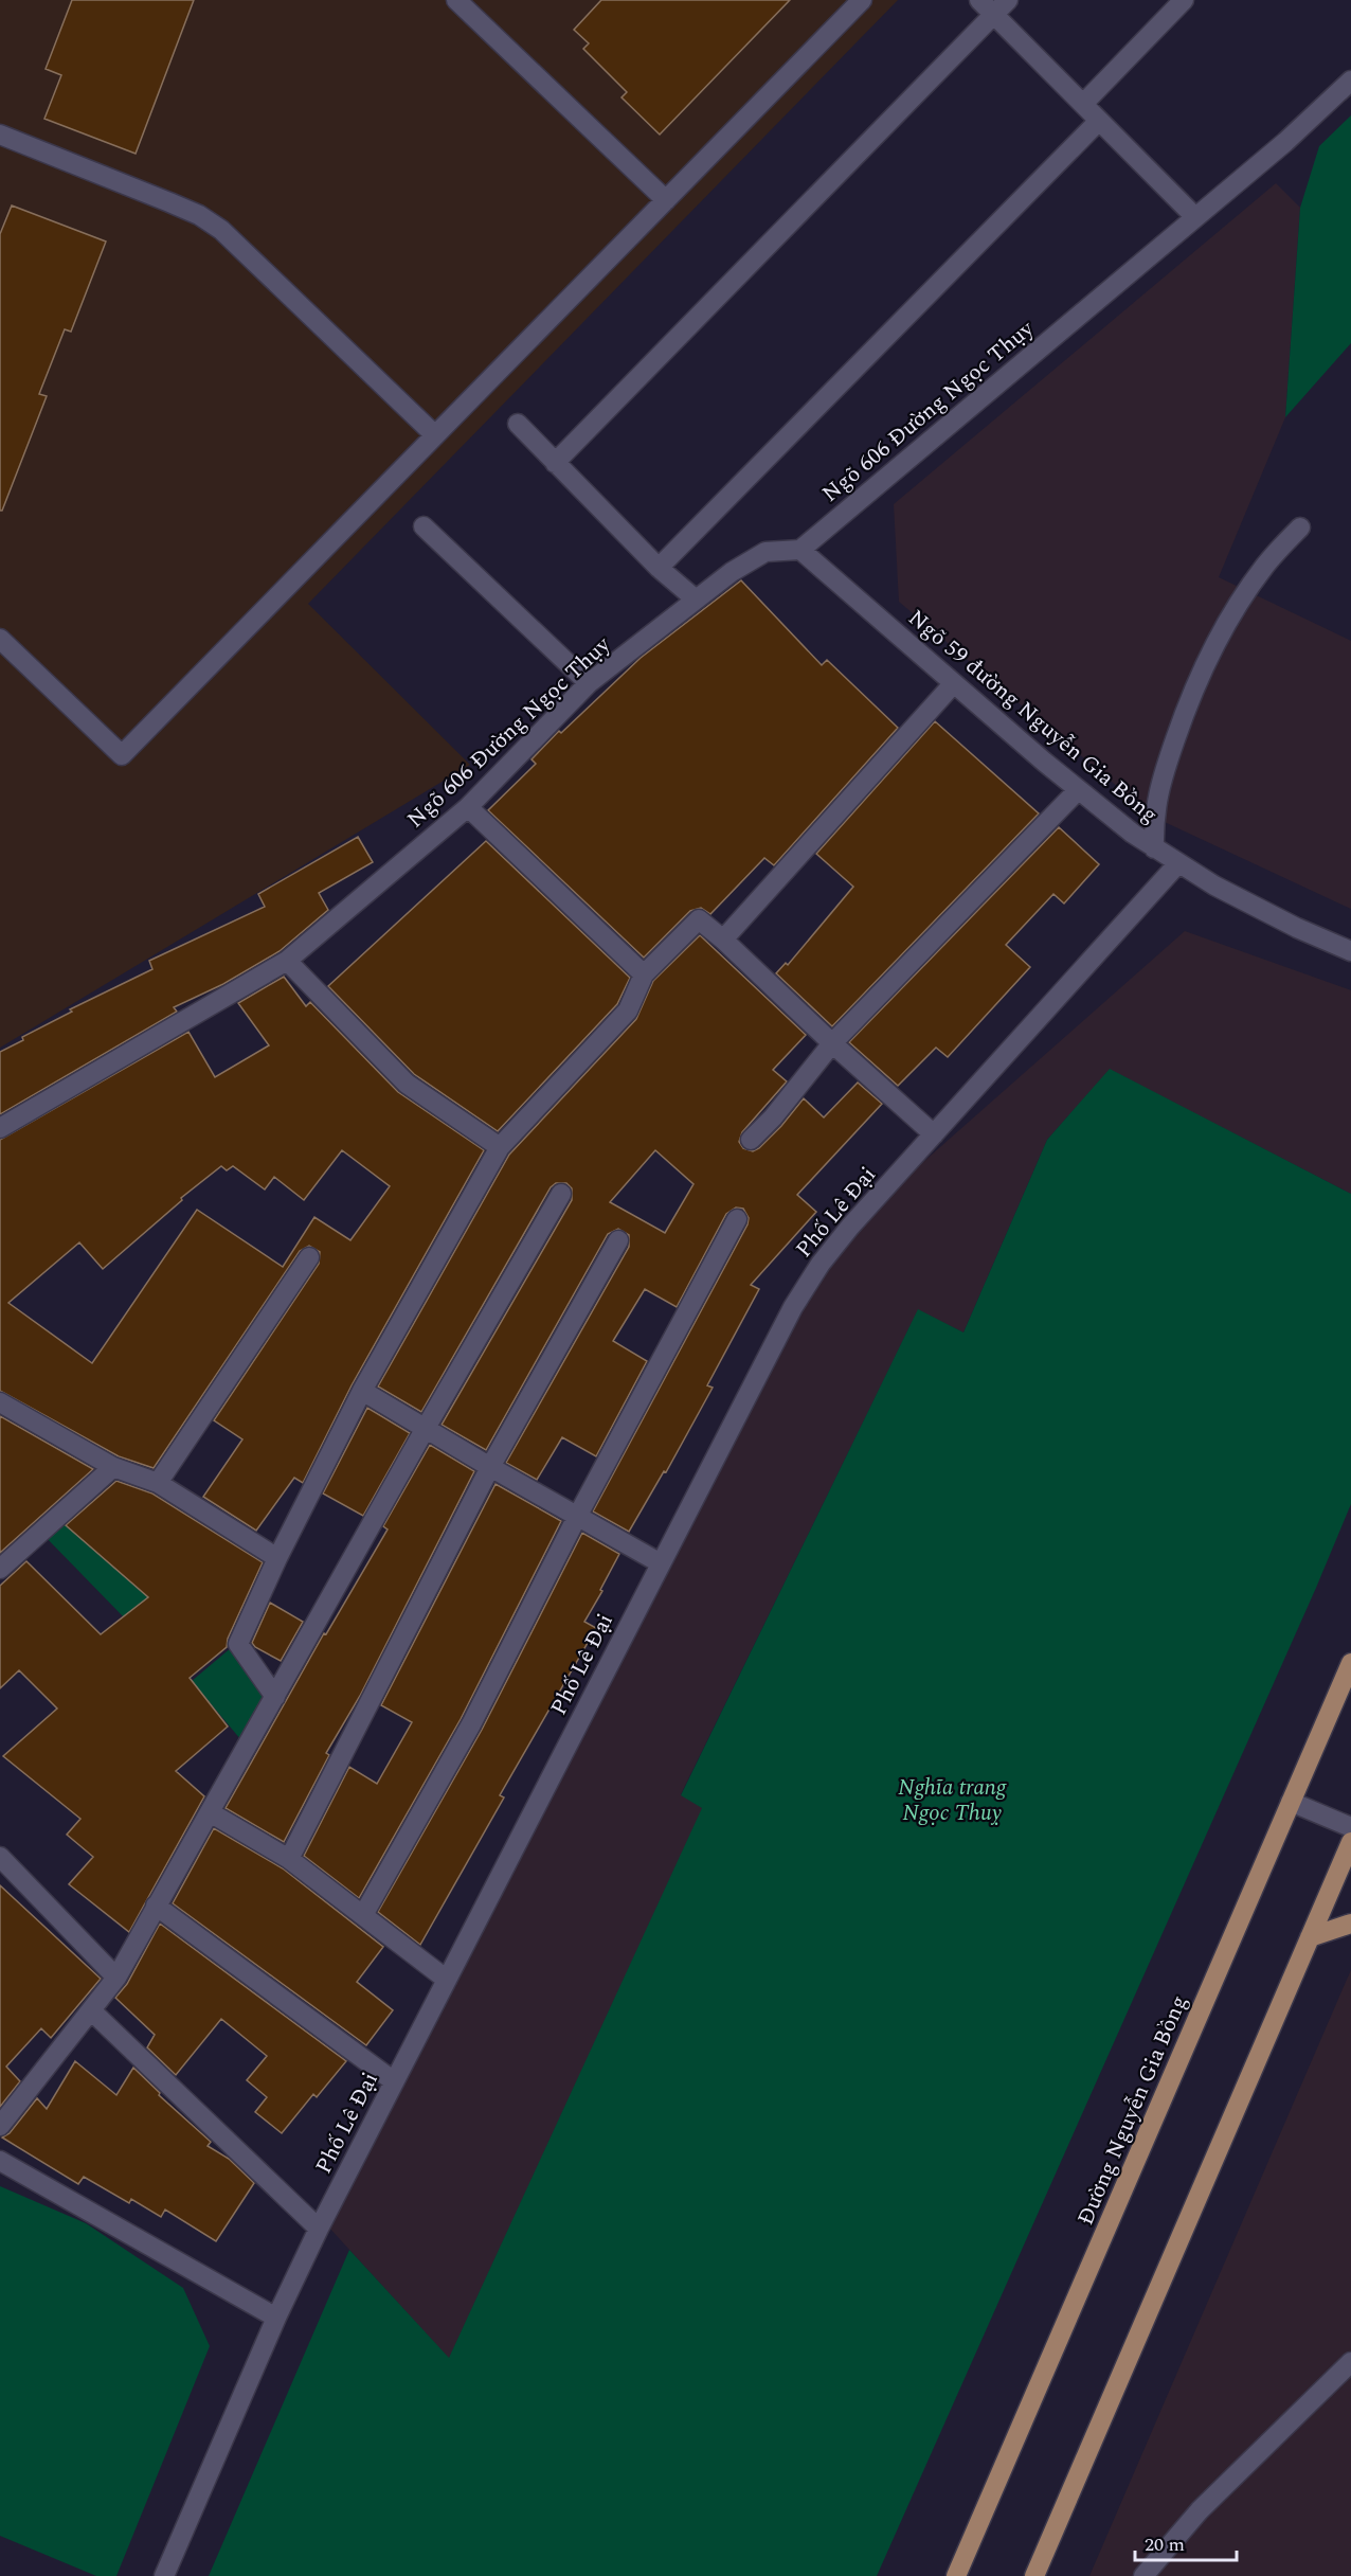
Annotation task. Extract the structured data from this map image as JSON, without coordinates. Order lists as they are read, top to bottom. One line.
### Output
{"streets":{"main road":["Đường Nguyễn Gia Bồng"],"street":["Ngõ 606 Đường Ngọc Thụy","Ngõ 59 đường Nguyễn Gia Bồng","Phố Lê Đại"]},"crossings":[["Ngõ 606 Đường Ngọc Thụy","Ngõ 59 đường Nguyễn Gia Bồng"],["Ngõ 59 đường Nguyễn Gia Bồng","Phố Lê Đại"]],"parks":["Nghĩa trang Ngọc Thuỵ"],"scale_bar":"20 m"}
